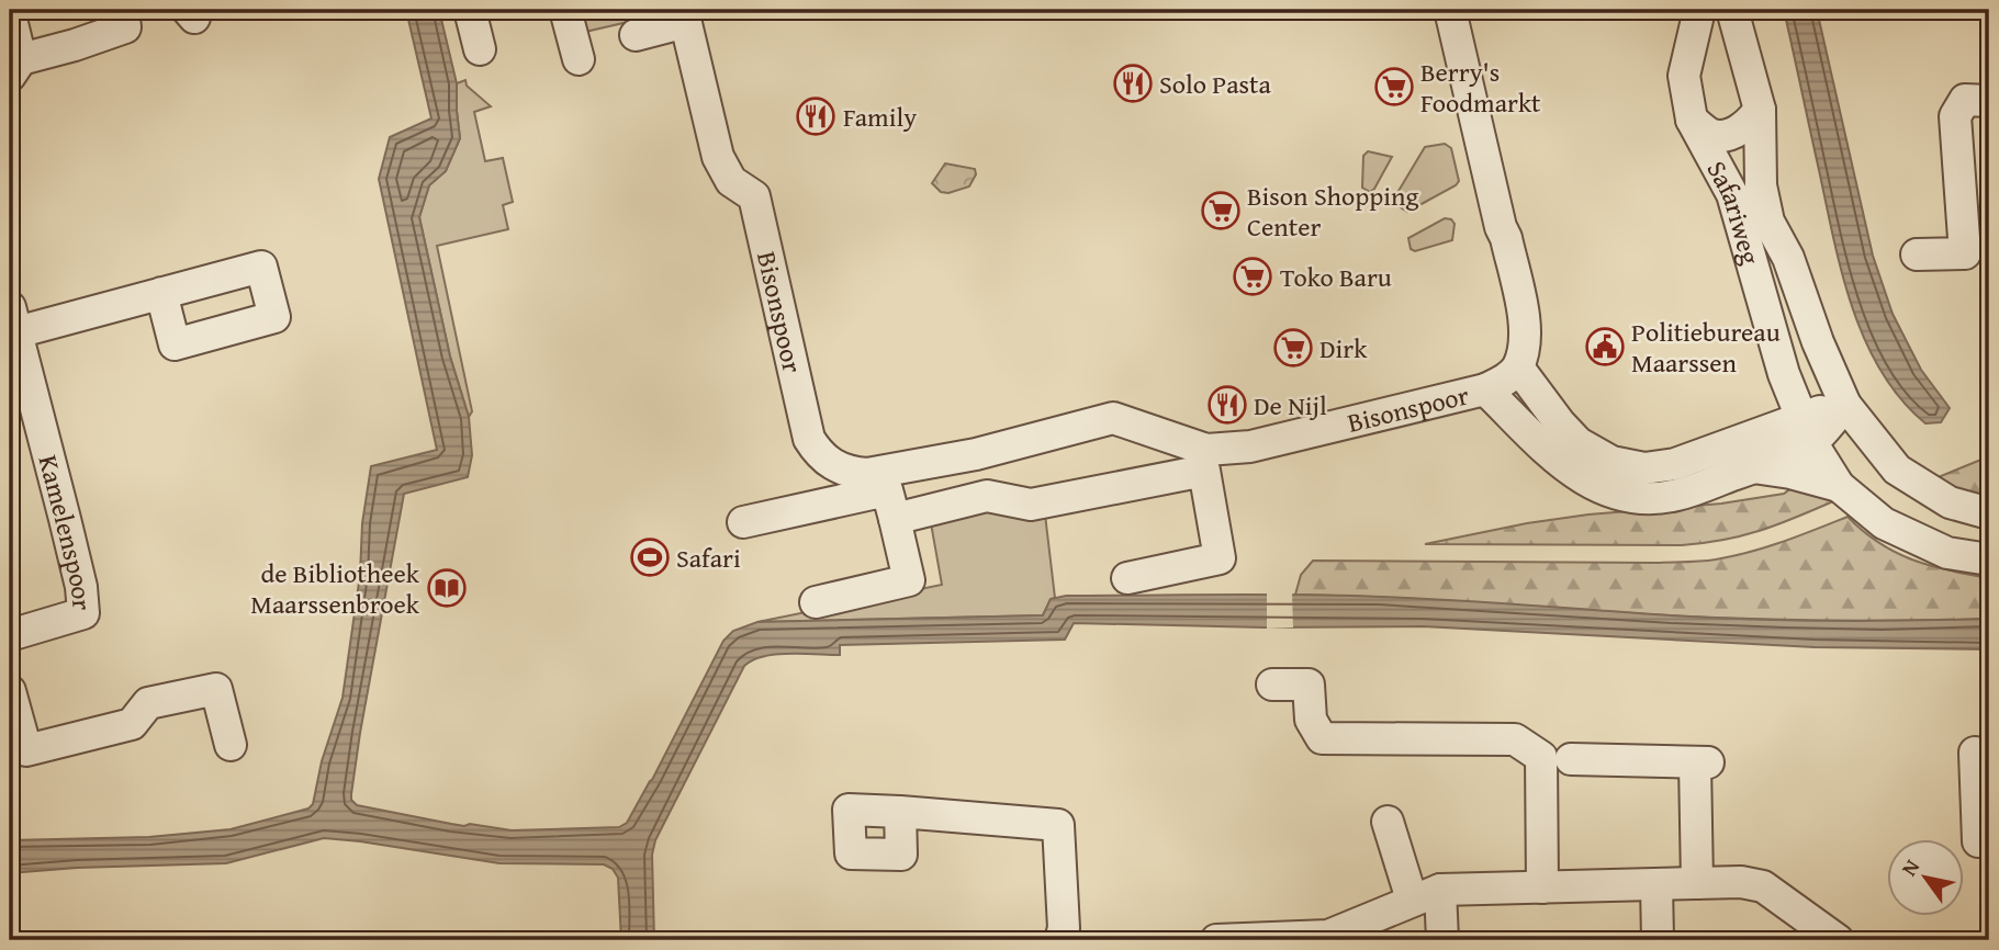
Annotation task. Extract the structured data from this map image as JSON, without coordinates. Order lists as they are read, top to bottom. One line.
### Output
{"streets":{"street":["Safariweg","Bisonspoor","Kamelenspoor"]},"crossings":[["Safariweg","Bisonspoor"]],"places":{"restaurant":["Solo Pasta","Family","De Nijl"],"supermarket":["Berry's Foodmarkt","Bison Shopping Center","Toko Baru","Dirk"],"public building":["Politiebureau Maarssen"],"sports":["Safari"],"library":["de Bibliotheek Maarssenbroek"]},"north":"top left"}
